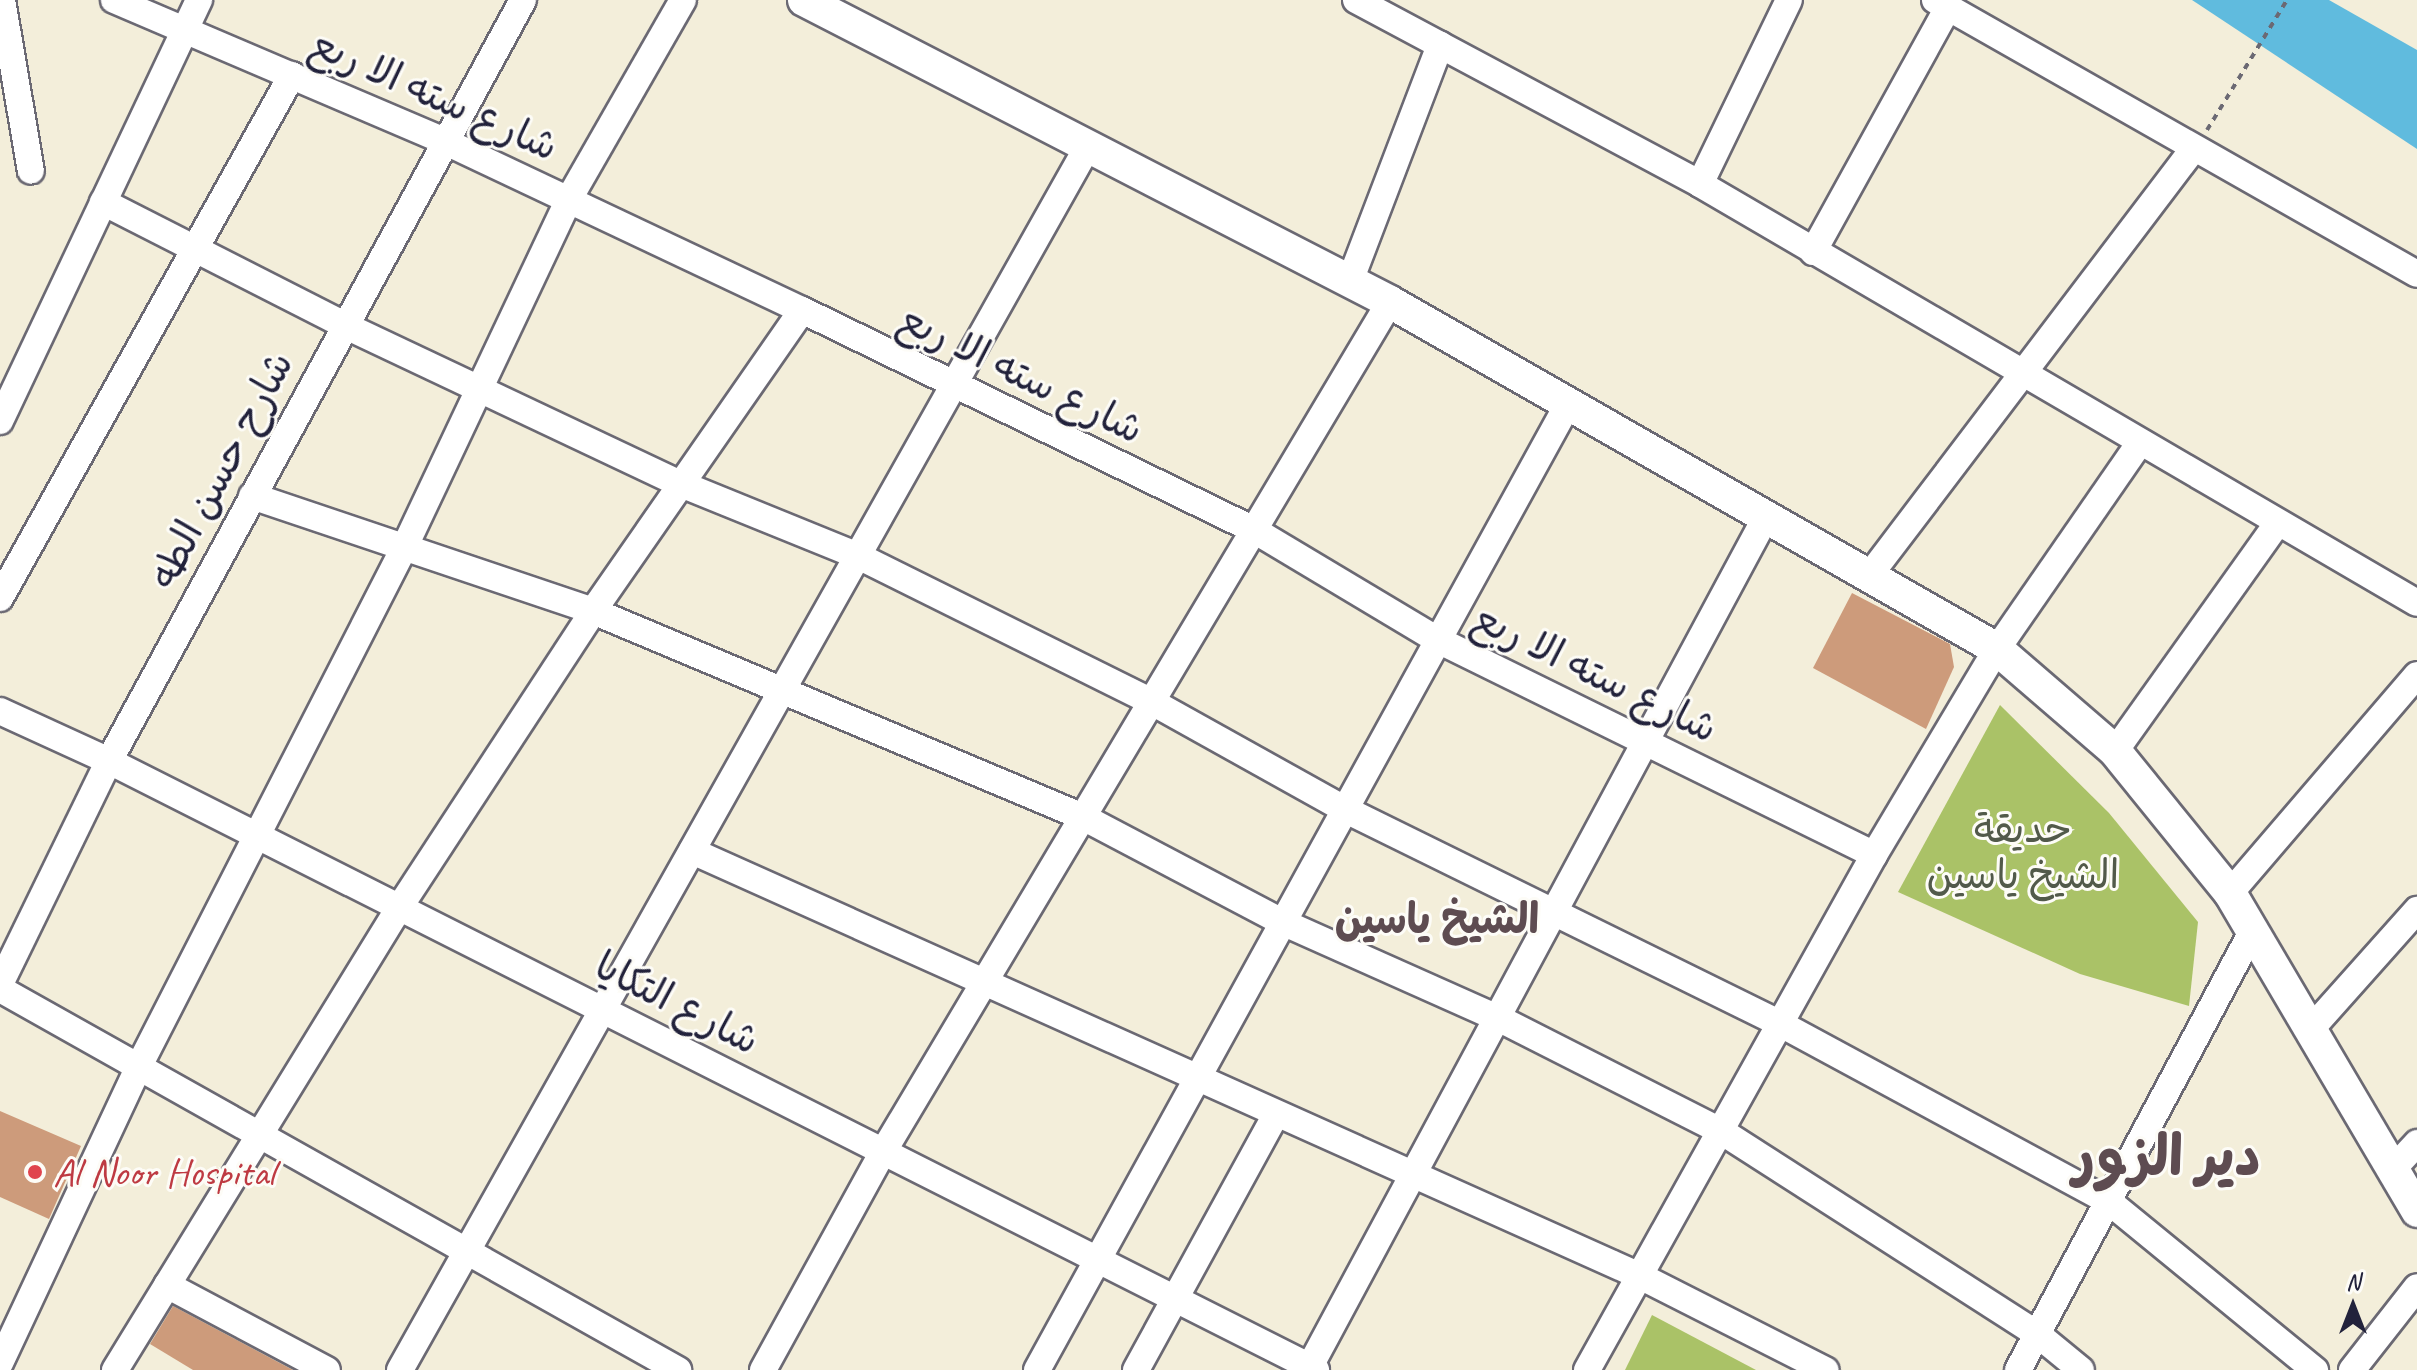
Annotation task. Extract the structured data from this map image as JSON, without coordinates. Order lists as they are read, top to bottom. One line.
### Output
{"streets":{"street":["شارع سته الا ربع","شارح حسن الطه","شارع التكايا"]},"crossings":[["شارع سته الا ربع","شارح حسن الطه"],["شارح حسن الطه","شارع التكايا"]],"districts":["الشيخ ياسين","دير الزور"],"parks":["حديقة الشيخ ياسين"],"places":["Al Noor Hospital"],"north":"top"}
